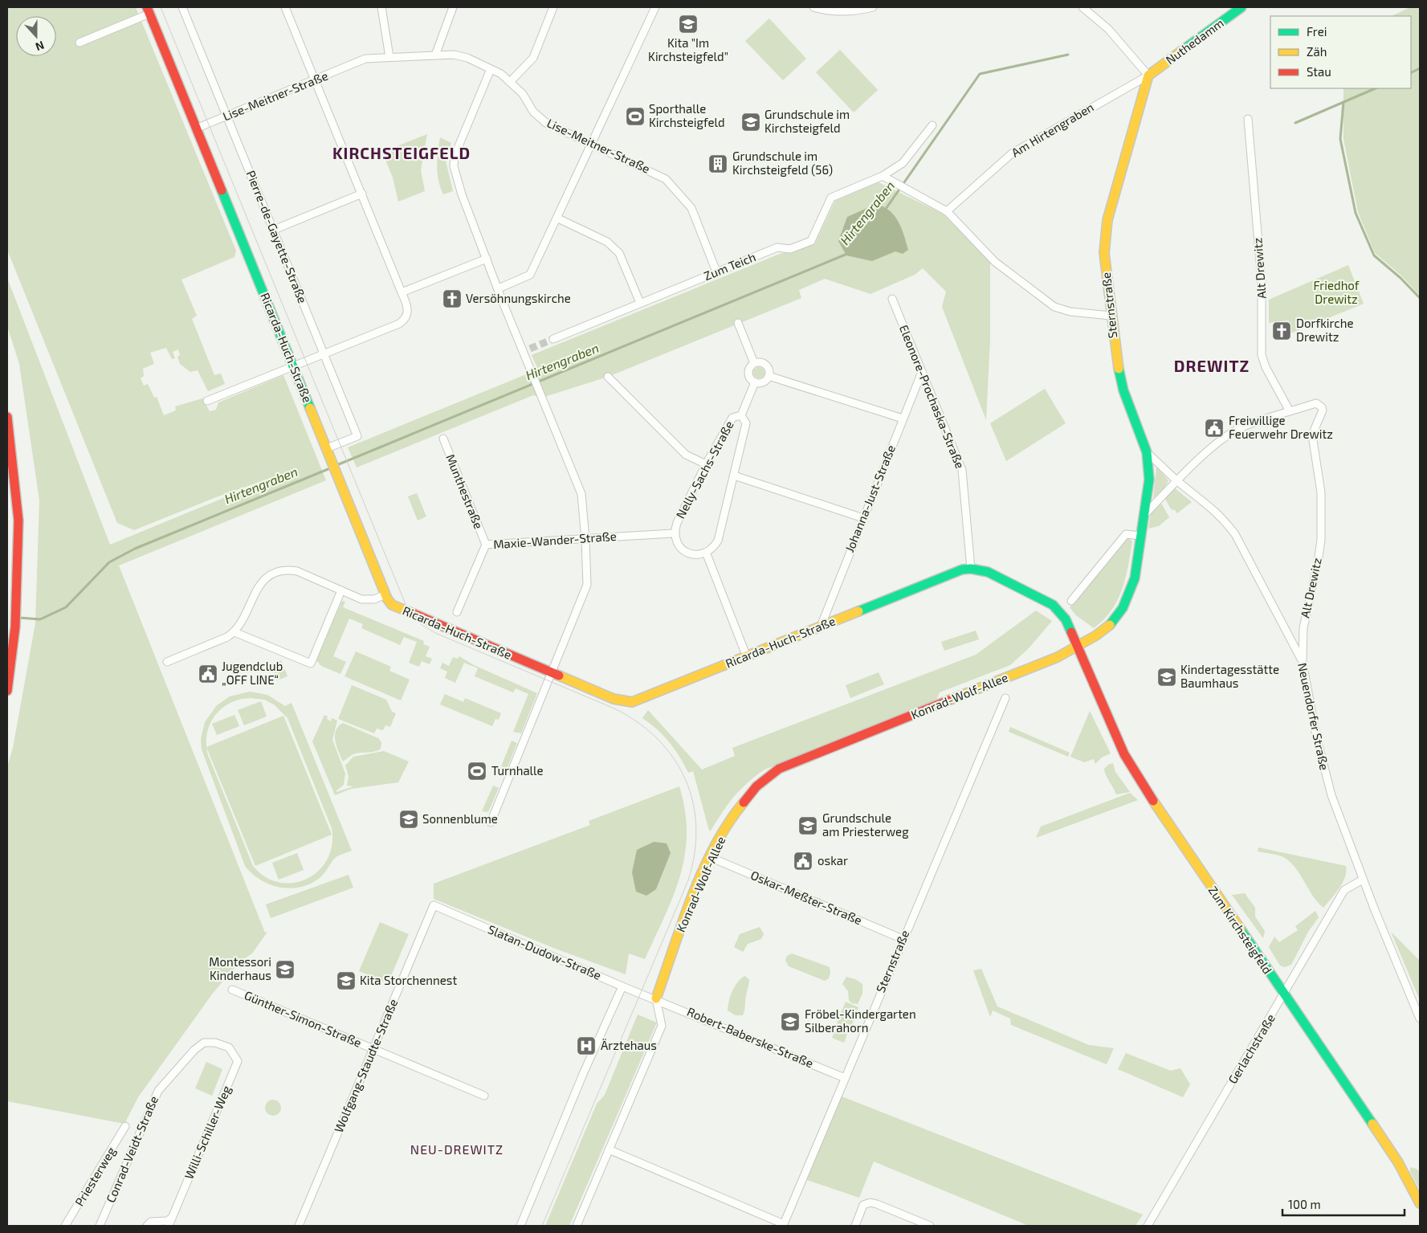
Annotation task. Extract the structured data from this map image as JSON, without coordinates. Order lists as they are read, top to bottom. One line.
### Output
{"streets":{"main road":["Nuthedamm","Sternstraße","Ricarda-Huch-Straße","Konrad-Wolf-Allee","Zum Kirchsteigfeld"],"street":["Lise-Meitner-Straße","Am Hirtengraben","Pierre-de-Gayette-Straße","Zum Teich","Alt Drewitz","Eleonore-Prochaska-Straße","Nelly-Sachs-Straße","Munthestraße","Johanna-Just-Straße","Maxie-Wander-Straße","Neuendorfer Straße","Oskar-Meßter-Straße","Slatan-Dudow-Straße","Günther-Simon-Straße","Robert-Baberske-Straße","Gerlachstraße","Wolfgang-Staudte-Straße","Willi-Schiller-Weg","Conrad-Veidt-Straße","Priesterweg"]},"crossings":[["Nuthedamm","Am Hirtengraben"],["Nuthedamm","Sternstraße"],["Lise-Meitner-Straße","Pierre-de-Gayette-Straße"],["Lise-Meitner-Straße","Zum Teich"],["Lise-Meitner-Straße","Ricarda-Huch-Straße"],["Am Hirtengraben","Sternstraße"],["Pierre-de-Gayette-Straße","Ricarda-Huch-Straße"],["Alt Drewitz","Sternstraße"],["Alt Drewitz","Neuendorfer Straße"],["Sternstraße","Ricarda-Huch-Straße"],["Sternstraße","Konrad-Wolf-Allee"],["Sternstraße","Neuendorfer Straße"],["Sternstraße","Oskar-Meßter-Straße"],["Sternstraße","Zum Kirchsteigfeld"],["Sternstraße","Robert-Baberske-Straße"],["Ricarda-Huch-Straße","Eleonore-Prochaska-Straße"],["Ricarda-Huch-Straße","Johanna-Just-Straße"],["Ricarda-Huch-Straße","Konrad-Wolf-Allee"],["Ricarda-Huch-Straße","Zum Kirchsteigfeld"],["Eleonore-Prochaska-Straße","Johanna-Just-Straße"],["Nelly-Sachs-Straße","Maxie-Wander-Straße"],["Munthestraße","Maxie-Wander-Straße"],["Konrad-Wolf-Allee","Oskar-Meßter-Straße"],["Konrad-Wolf-Allee","Zum Kirchsteigfeld"],["Konrad-Wolf-Allee","Slatan-Dudow-Straße"],["Konrad-Wolf-Allee","Robert-Baberske-Straße"],["Neuendorfer Straße","Gerlachstraße"],["Zum Kirchsteigfeld","Gerlachstraße"],["Slatan-Dudow-Straße","Robert-Baberske-Straße"],["Slatan-Dudow-Straße","Wolfgang-Staudte-Straße"],["Günther-Simon-Straße","Wolfgang-Staudte-Straße"],["Willi-Schiller-Weg","Conrad-Veidt-Straße"]],"districts":["KIRCHSTEIGFELD","DREWITZ","NEU-DREWITZ"],"water":["Hirtengraben"],"parks":["Friedhof Drewitz"],"places":{"school or university":["Kita \"Im Kirchsteigfeld\"","Grundschule im Kirchsteigfeld","Kindertagesstätte Baumhaus","Sonnenblume","Grundschule am Priesterweg","Montessori Kinderhaus","Kita Storchennest","Fröbel-Kindergarten Silberahorn"],"sports":["Sporthalle Kirchsteigfeld","Turnhalle"],"building":["Grundschule im Kirchsteigfeld (56)"],"church":["Versöhnungskirche","Dorfkirche Drewitz"],"public building":["Freiwillige Feuerwehr Drewitz","Jugendclub „OFF LINE“","oskar"],"hospital":["Ärztehaus"]},"legend":["Frei","Zäh","Stau"],"scale_bar":"100 m","north":"bottom"}
